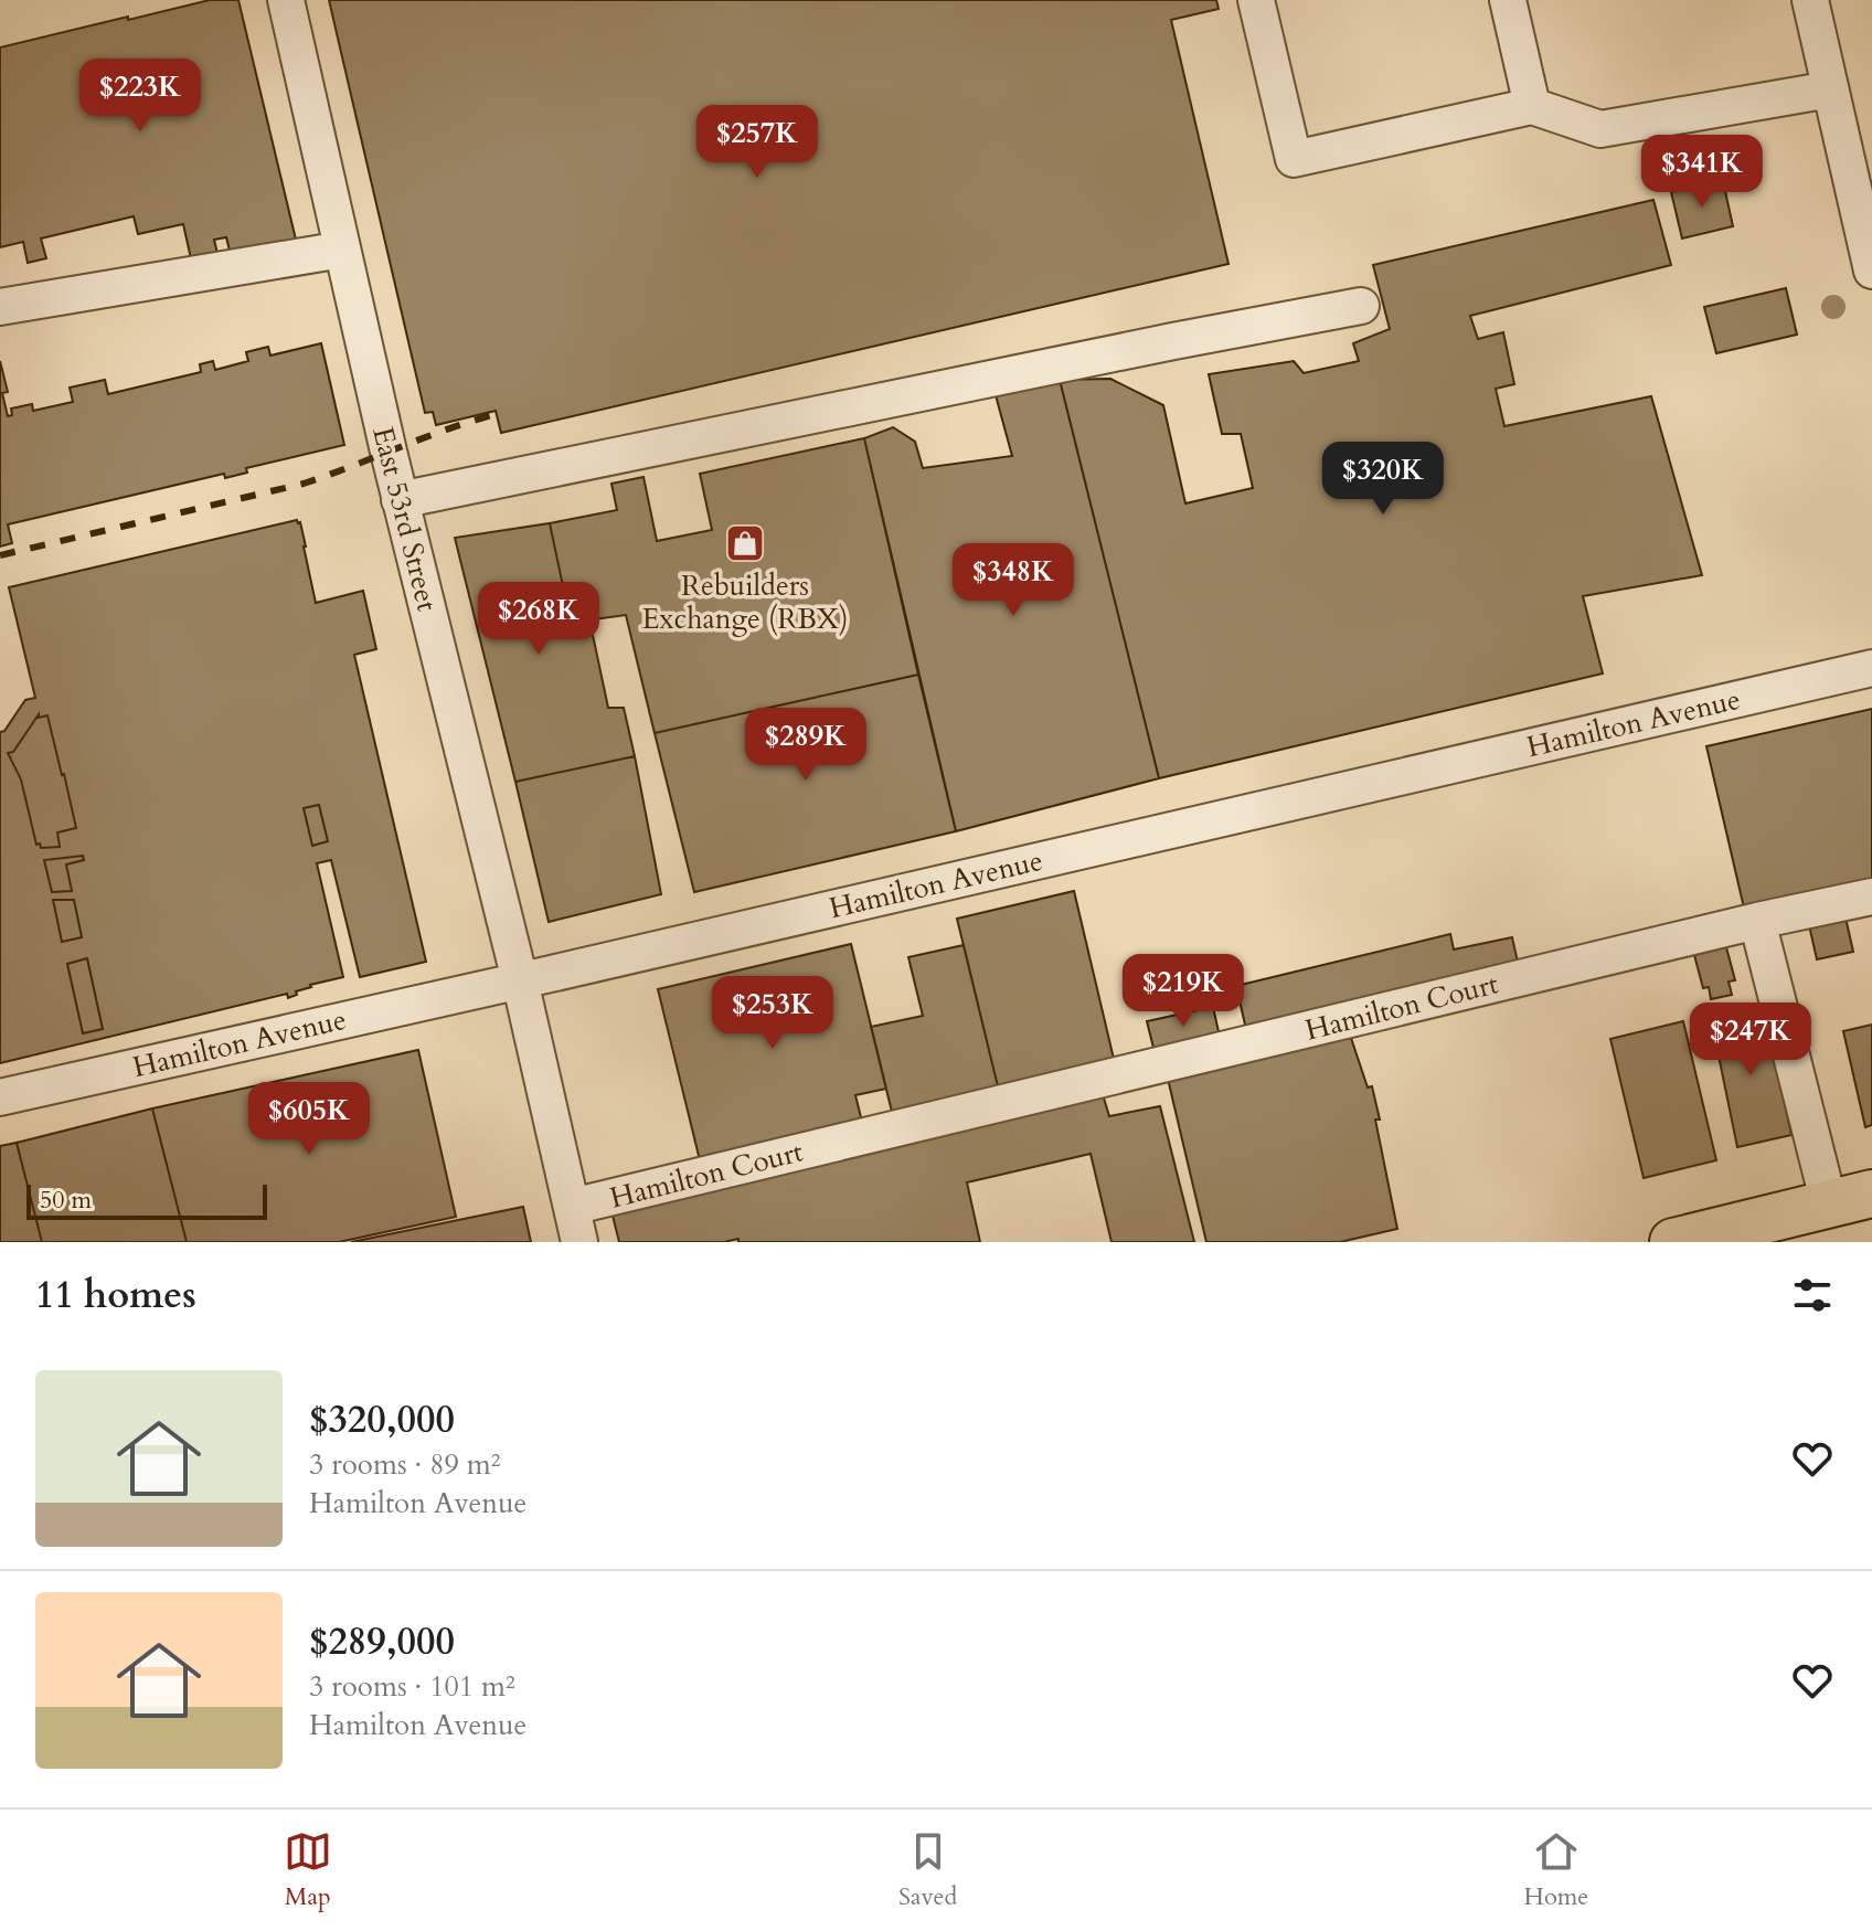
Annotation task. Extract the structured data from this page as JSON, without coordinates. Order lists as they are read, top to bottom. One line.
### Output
{"streets":{"street":["East 53rd Street","Hamilton Avenue","Hamilton Court"]},"crossings":[["East 53rd Street","Hamilton Avenue"],["East 53rd Street","Hamilton Court"]],"places":{"shop":["Rebuilders Exchange (RBX)"]},"scale_bar":"50 m","page":{"price":["$223K","$257K","$341K","$320K","$348K","$268K","$289K","$219K","$253K","$247K","$605K"],"scale":"50 m","heading":"11 homes","list":[{"name":"$320,000","note":"3 rooms · 89 m² · Hamilton Avenue"},{"name":"$289,000","note":"3 rooms · 101 m² · Hamilton Avenue"}],"tabs":["Map","Saved","Home"]}}
